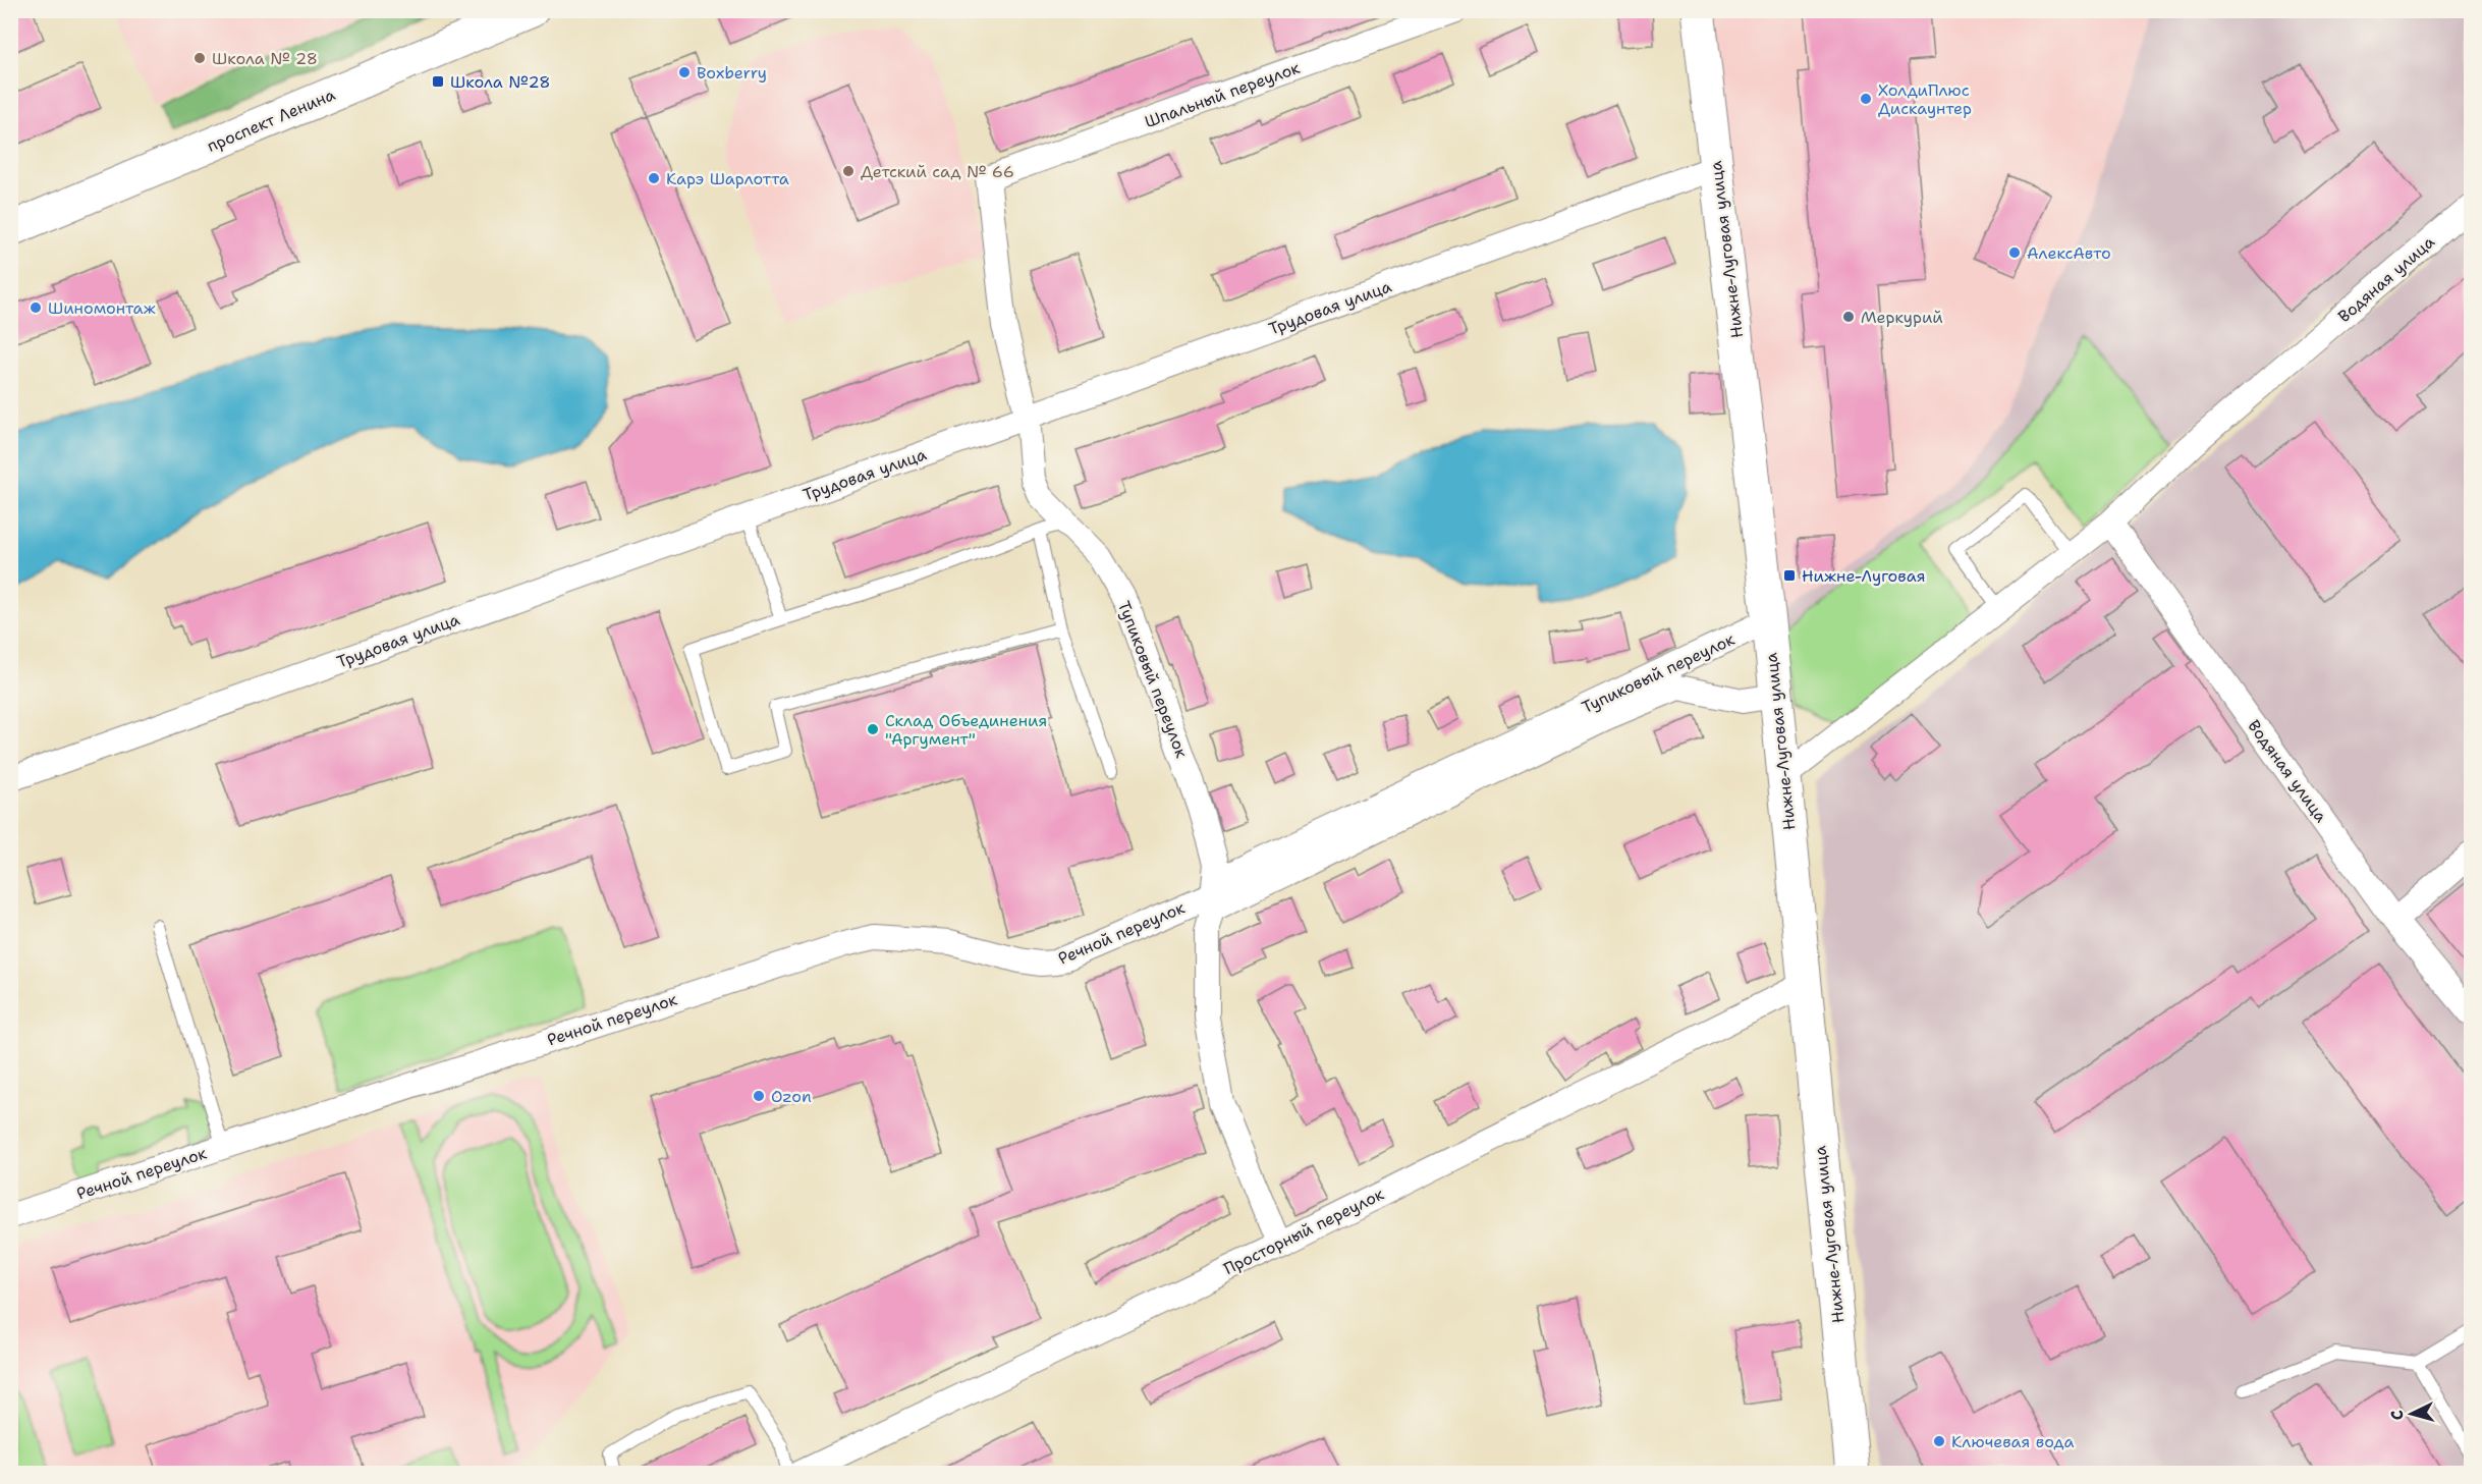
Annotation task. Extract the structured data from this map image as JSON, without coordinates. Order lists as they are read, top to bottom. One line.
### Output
{"streets":{"street":["Шпальный переулок","проспект Ленина","Нижне-Луговая улица","Водяная улица","Трудовая улица","Тупиковый переулок","Речной переулок","Просторный переулок"]},"crossings":[["Шпальный переулок","Тупиковый переулок"],["Нижне-Луговая улица","Водяная улица"],["Нижне-Луговая улица","Трудовая улица"],["Нижне-Луговая улица","Тупиковый переулок"],["Нижне-Луговая улица","Просторный переулок"],["Трудовая улица","Тупиковый переулок"],["Тупиковый переулок","Речной переулок"],["Тупиковый переулок","Просторный переулок"]],"places":{"other":["Школа № 28","Boxberry","ХолдиПлюс Дискаунтер","Детский сад № 66","Карэ Шарлотта","АлексАвто","Шиномонтаж","Меркурий","Склад Объединения \"Аргумент\"","Ozon","Ключевая вода"],"transit":["Школа №28","Нижне-Луговая"]},"north":"left"}
